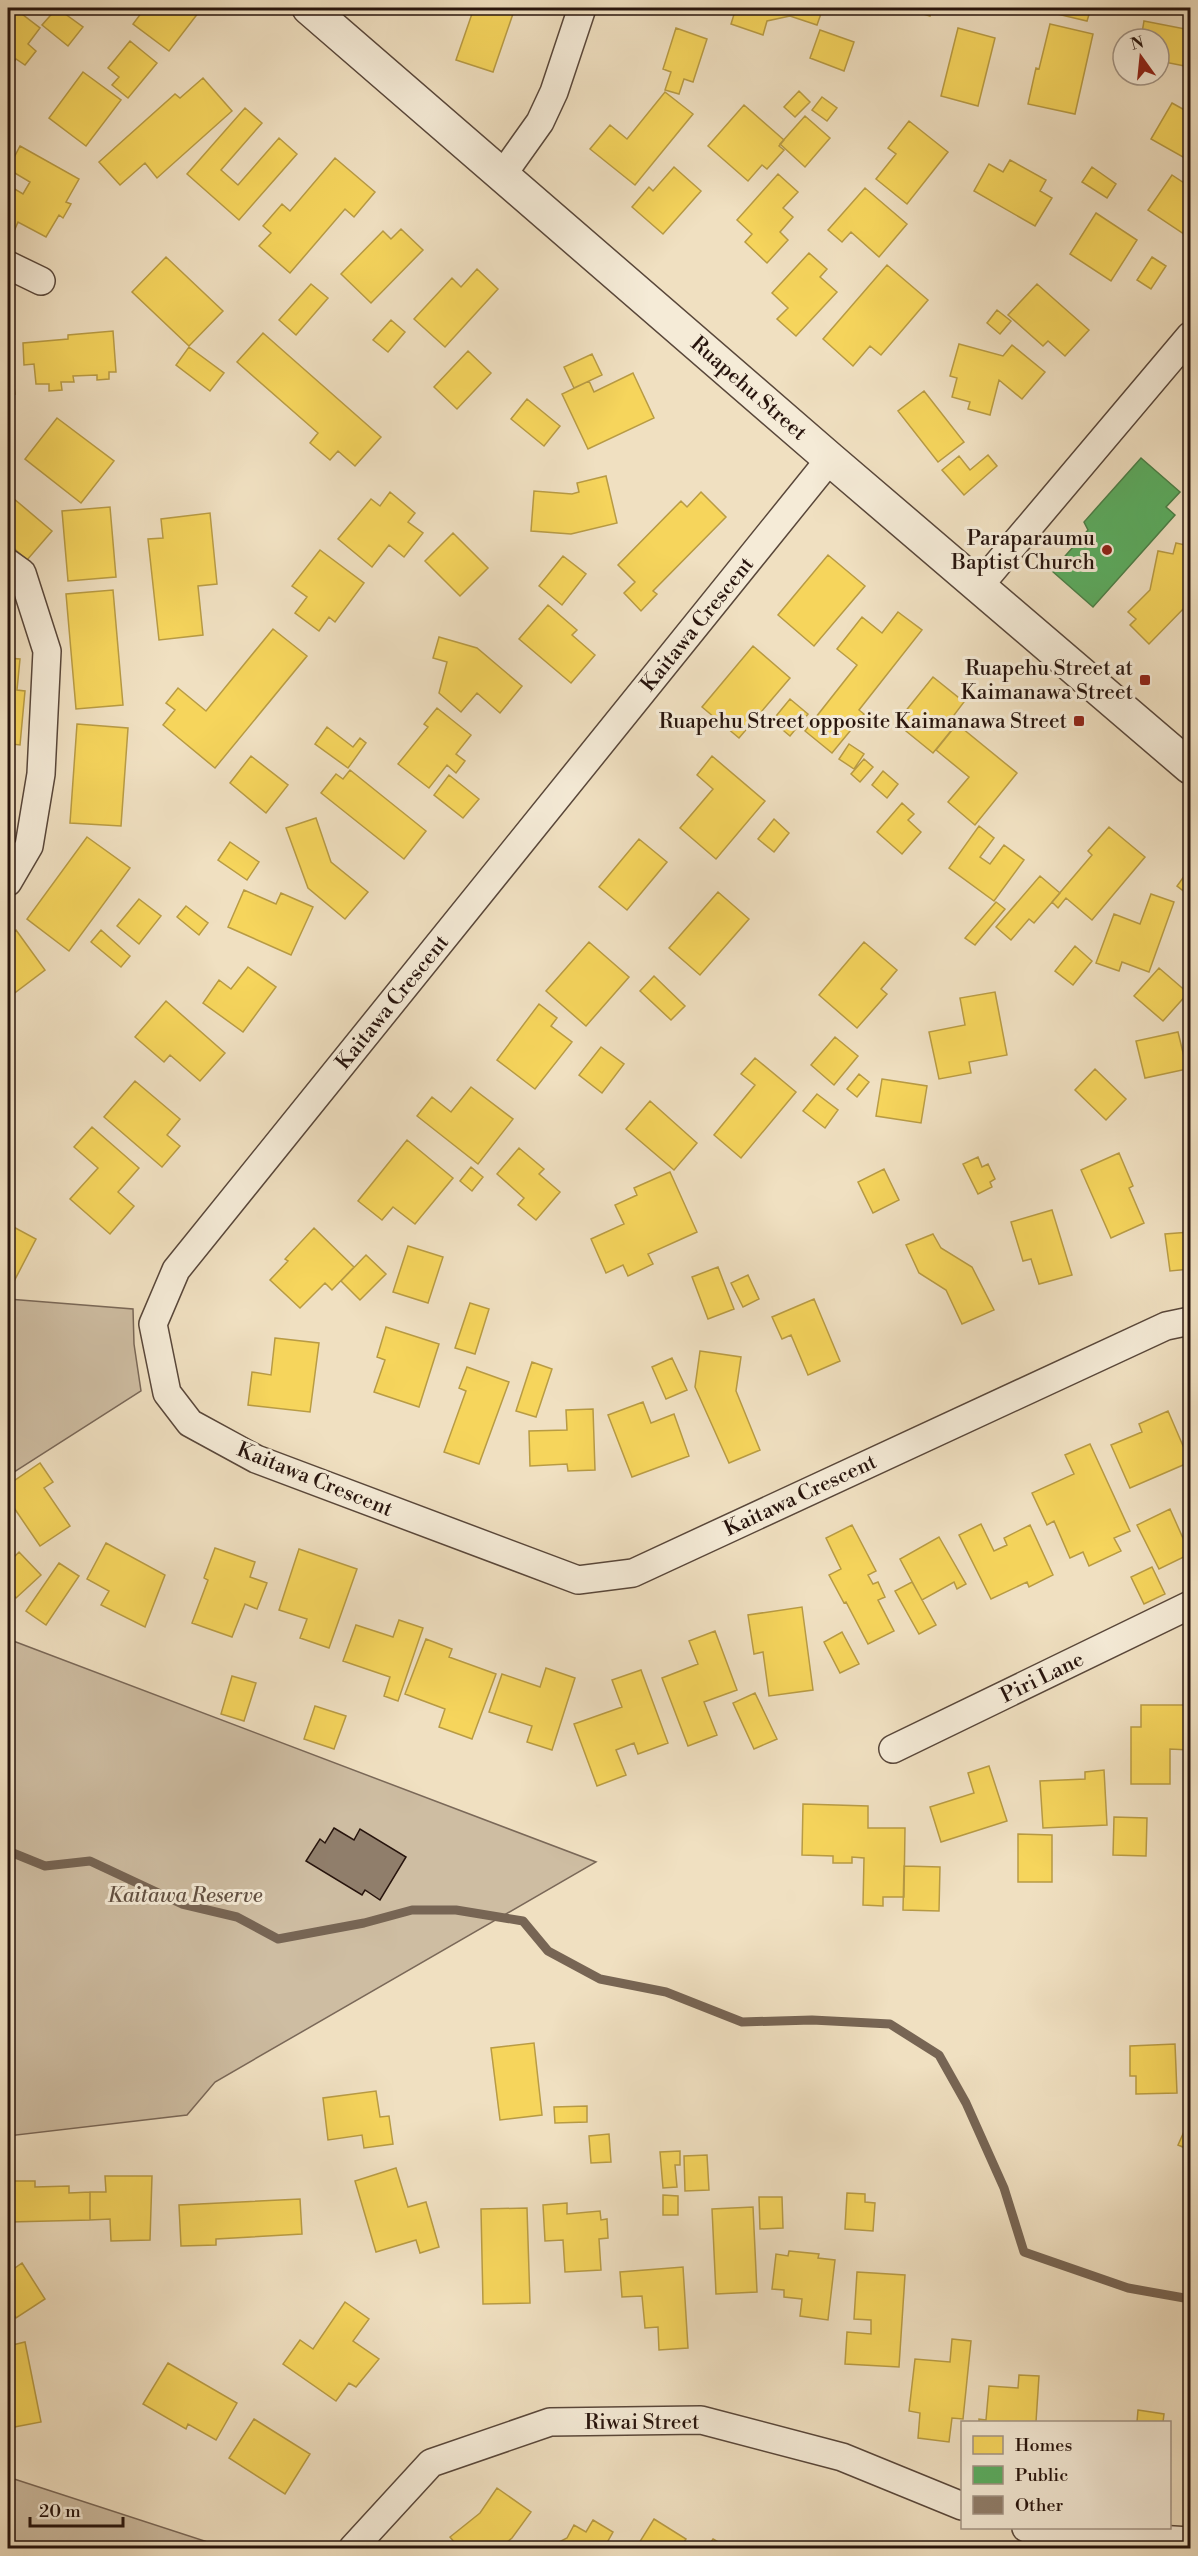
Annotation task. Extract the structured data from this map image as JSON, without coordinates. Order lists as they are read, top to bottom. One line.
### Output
{"streets":{"street":["Ruapehu Street","Kaitawa Crescent","Piri Lane","Riwai Street"]},"crossings":[["Ruapehu Street","Kaitawa Crescent"]],"parks":["Kaitawa Reserve"],"places":{"other":["Paraparaumu Baptist Church"],"transit":["Ruapehu Street at Kaimanawa Street","Ruapehu Street opposite Kaimanawa Street"]},"legend":["Homes","Public","Other"],"scale_bar":"20 m","north":"top"}
